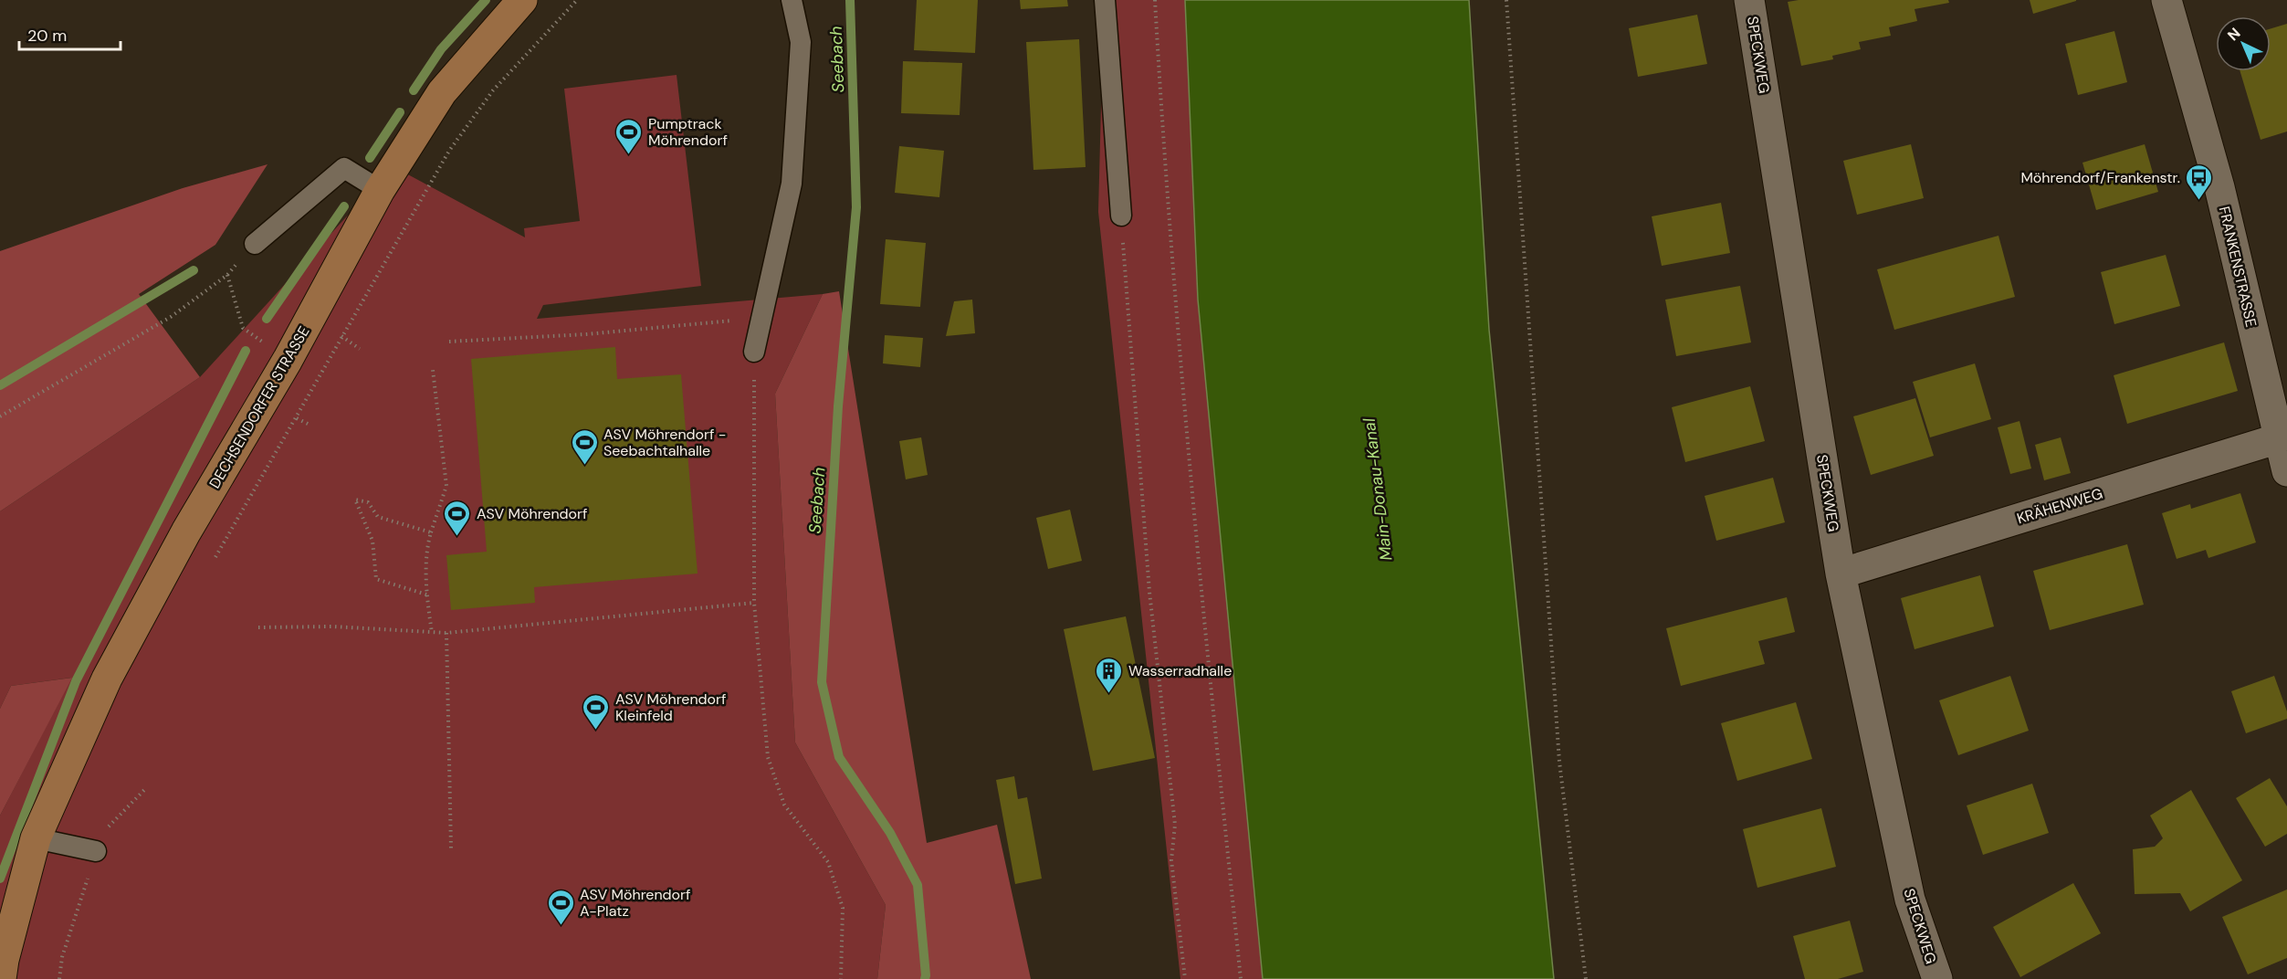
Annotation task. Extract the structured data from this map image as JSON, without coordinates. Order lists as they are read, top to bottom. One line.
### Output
{"streets":{"street":["SPECKWEG","FRANKENSTRASSE","DECHSENDORFER STRASSE","KRÄHENWEG"]},"crossings":[["SPECKWEG","KRÄHENWEG"],["FRANKENSTRASSE","KRÄHENWEG"]],"water":["Seebach","Main-Donau-Kanal"],"places":{"sports":["Pumptrack Möhrendorf","ASV Möhrendorf - Seebachtalhalle","ASV Möhrendorf","ASV Möhrendorf Kleinfeld","ASV Möhrendorf A-Platz"],"bus stop":["Möhrendorf/Frankenstr."],"building":["Wasserradhalle"]},"scale_bar":"20 m","north":"top left"}
